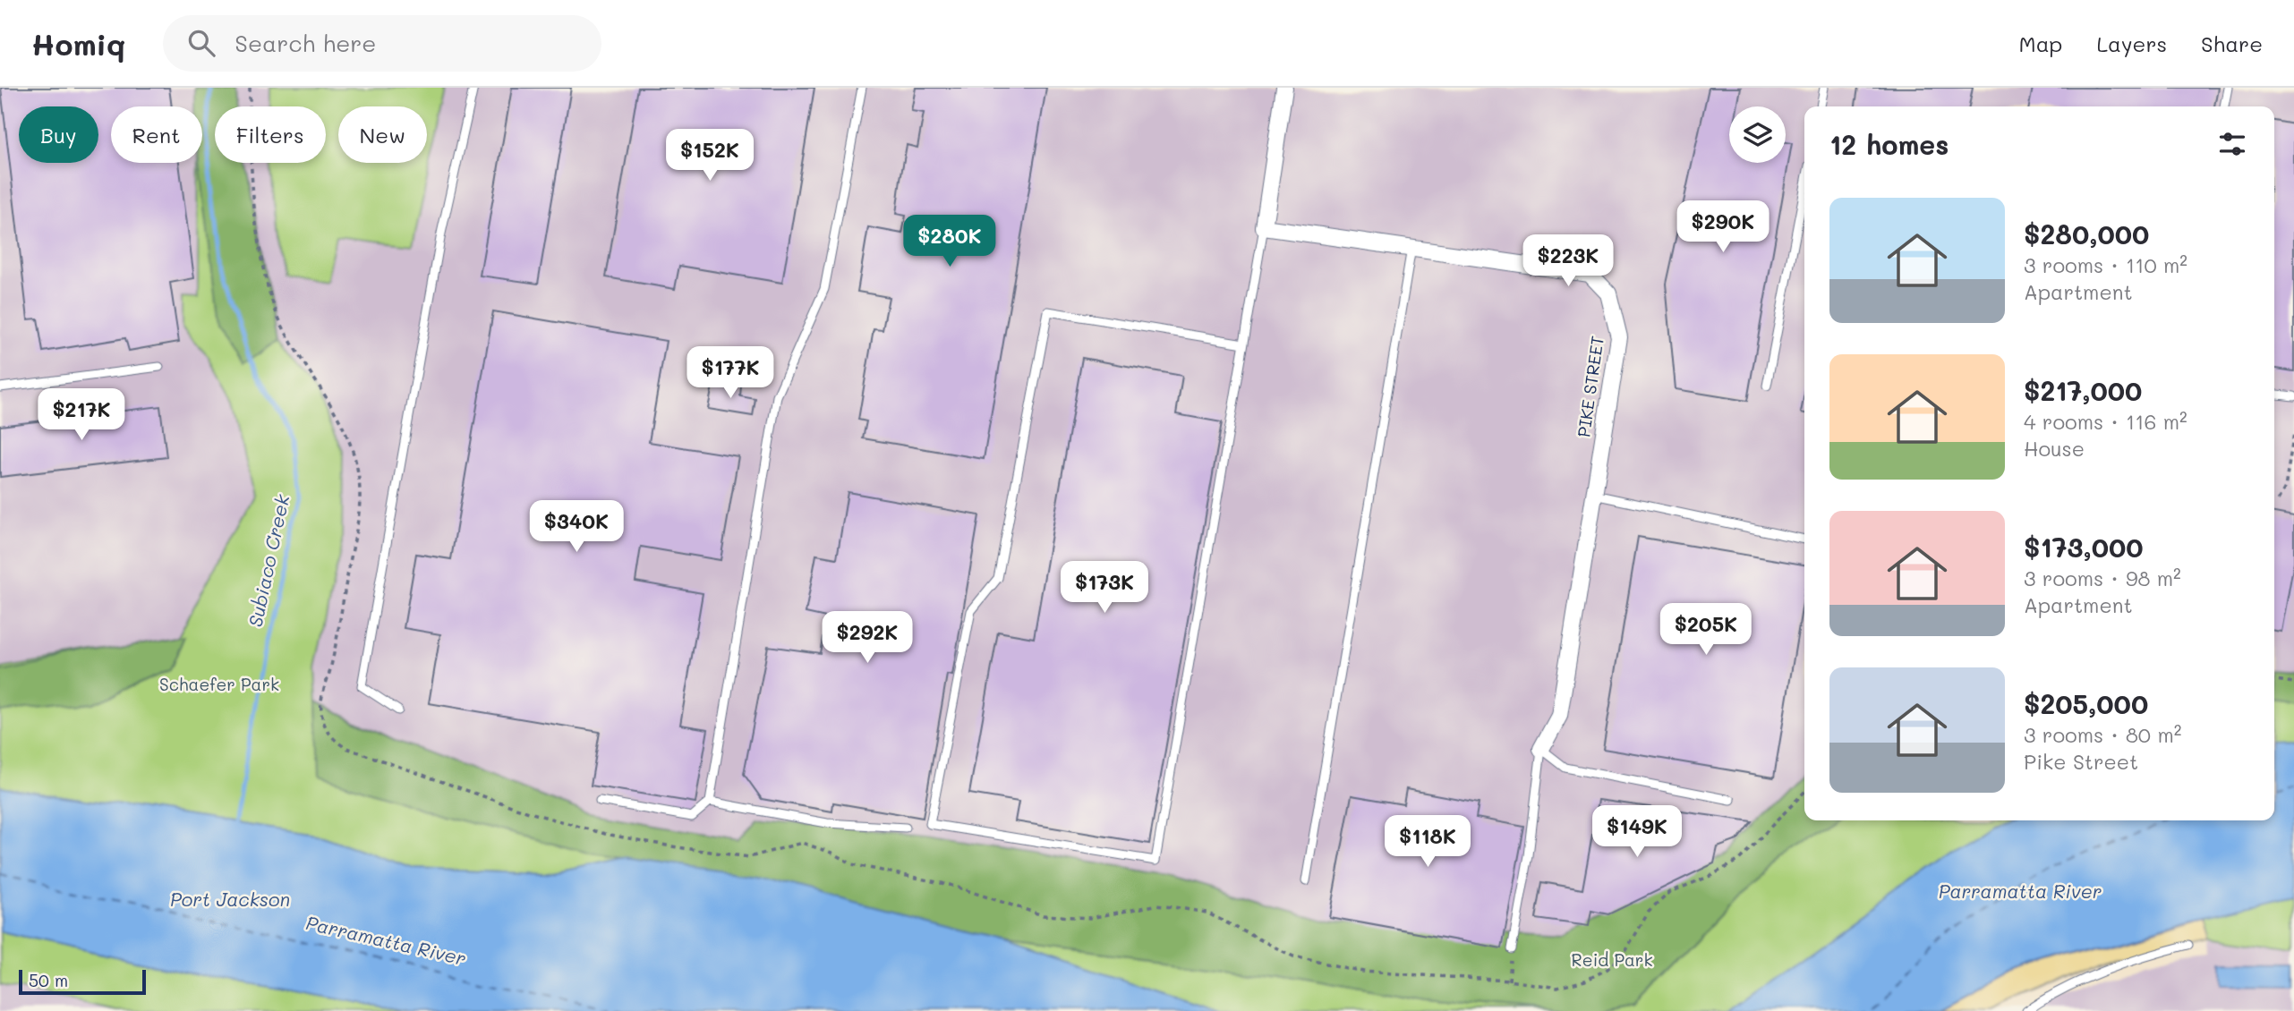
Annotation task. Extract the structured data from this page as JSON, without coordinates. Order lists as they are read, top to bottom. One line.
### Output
{"streets":{"street":["PIKE STREET"]},"water":["Subiaco Creek","Parramatta River","Port Jackson"],"parks":["Schaefer Park","Reid Park"],"scale_bar":"50 m","page":{"header":"Homiq","search":"Search here","nav":["Map","Layers","Share"],"chip":["Buy","Rent","Filters","New"],"heading":"12 homes","price":["$152K","$290K","$280K","$223K","$177K","$217K","$340K","$173K","$205K","$292K","$149K","$118K"],"list":[{"name":"$280,000","note":"3 rooms · 110 m² · Apartment"},{"name":"$217,000","note":"4 rooms · 116 m² · House"},{"name":"$173,000","note":"3 rooms · 98 m² · Apartment"},{"name":"$205,000","note":"3 rooms · 80 m² · Pike Street"}],"scale":"50 m"}}
